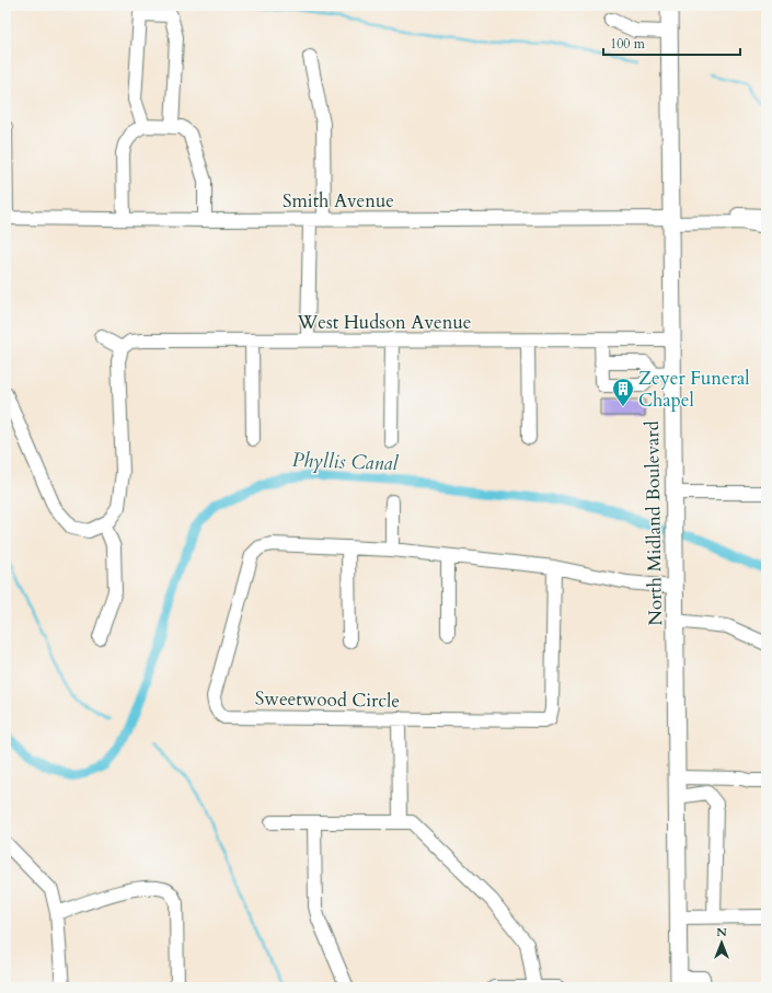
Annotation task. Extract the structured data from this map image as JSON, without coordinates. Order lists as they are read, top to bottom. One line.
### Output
{"streets":{"main road":["North Midland Boulevard"],"street":["Smith Avenue","West Hudson Avenue","Sweetwood Circle"]},"crossings":[["Smith Avenue","North Midland Boulevard"],["West Hudson Avenue","North Midland Boulevard"],["North Midland Boulevard","Sweetwood Circle"]],"water":["Phyllis Canal"],"places":{"building":["Zeyer Funeral Chapel"]},"scale_bar":"100 m","north":"top"}
